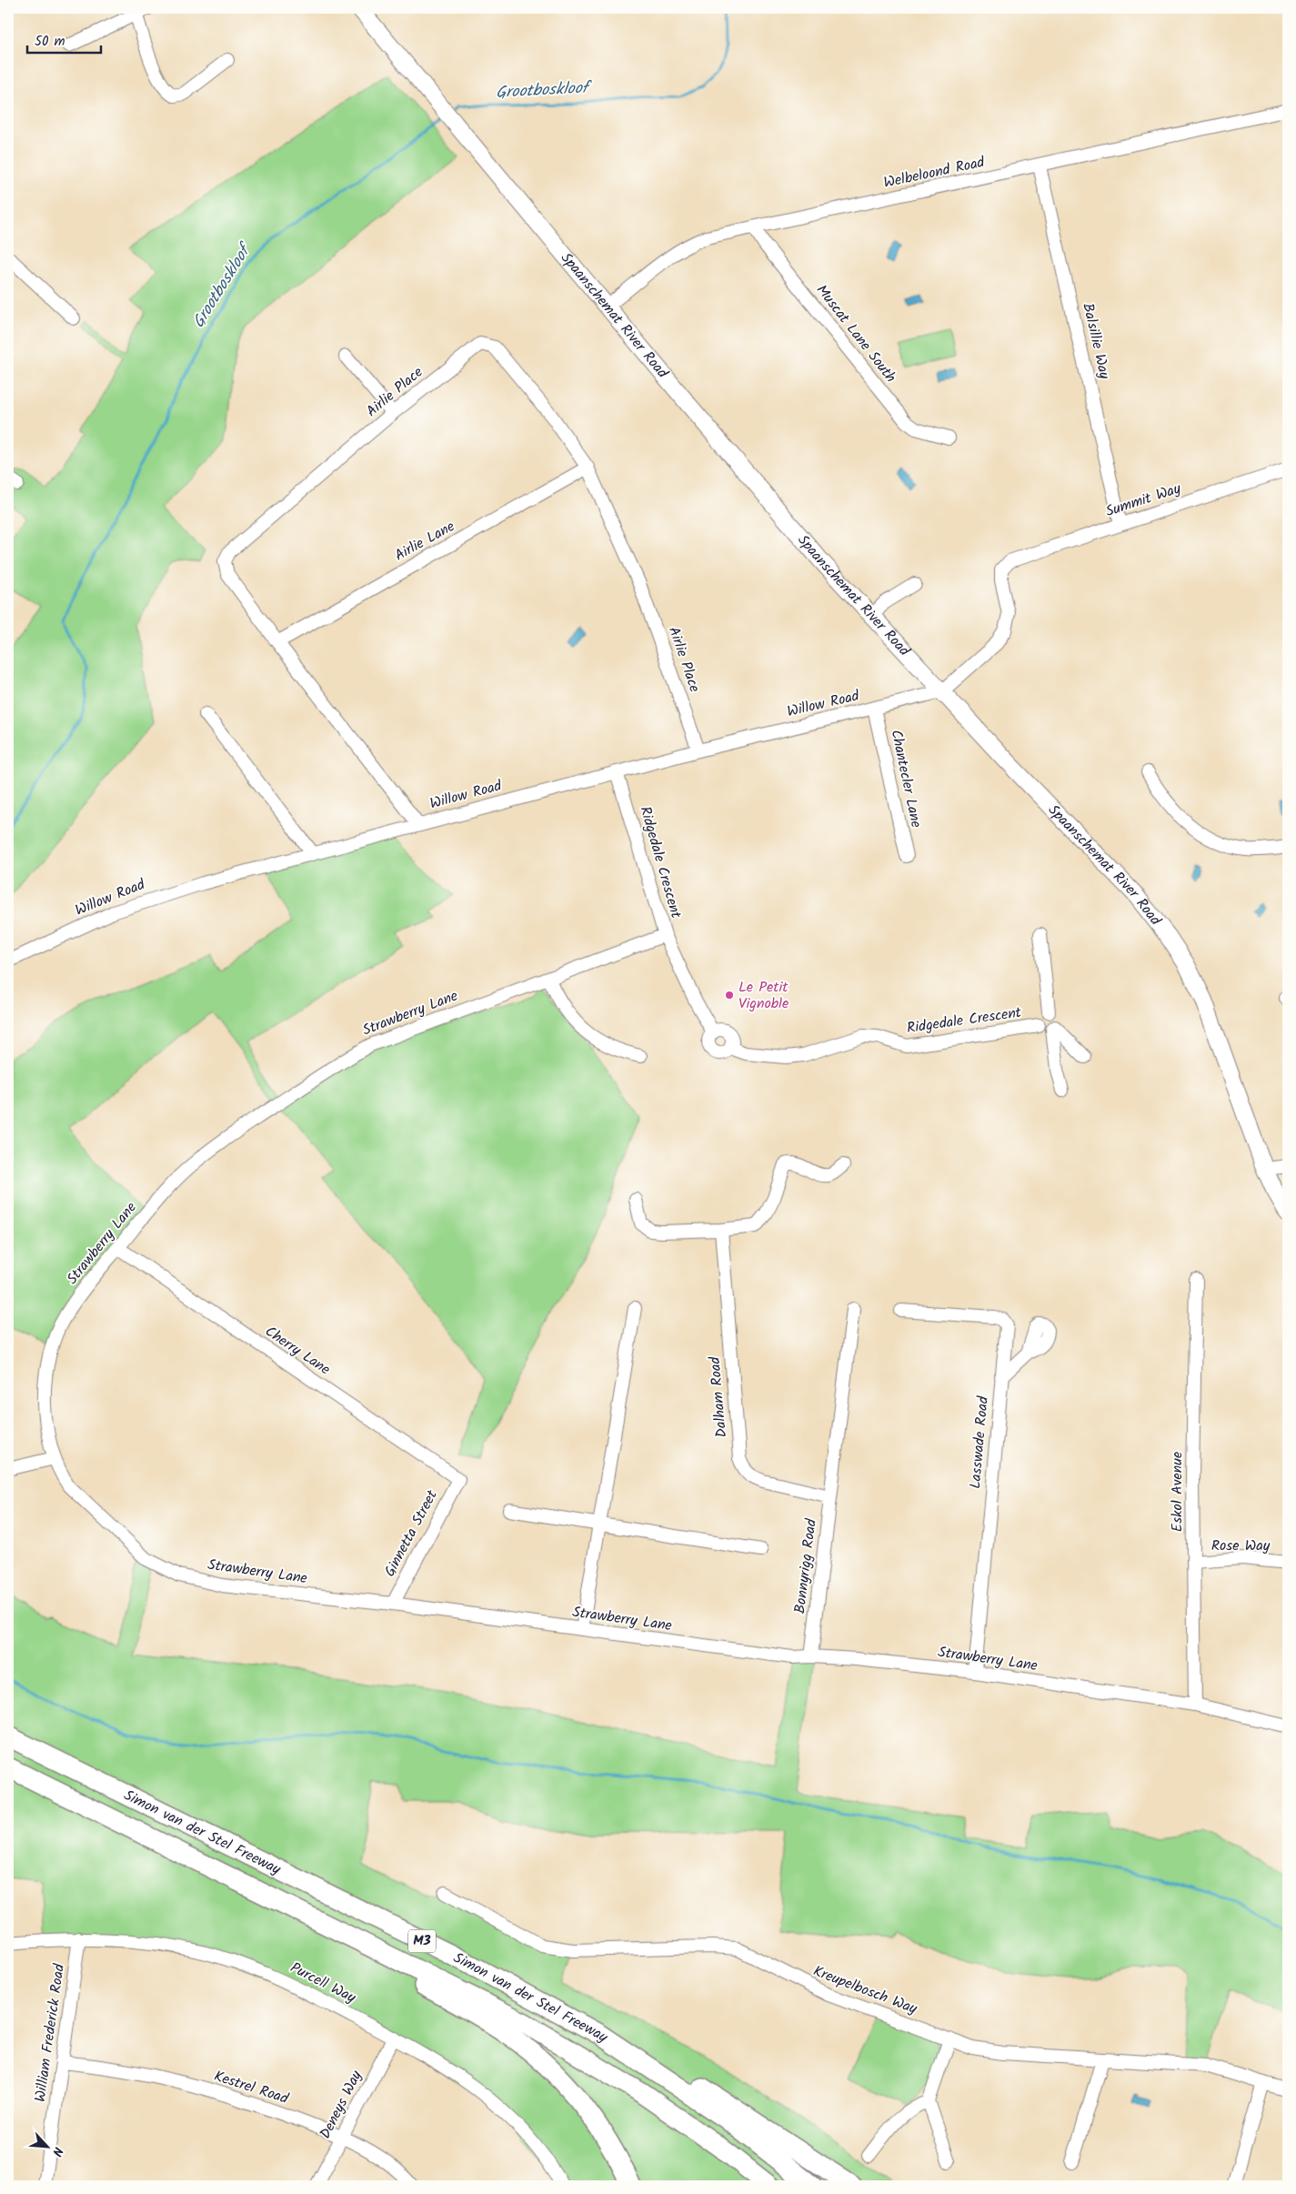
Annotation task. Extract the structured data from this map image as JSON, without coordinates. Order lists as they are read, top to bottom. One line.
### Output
{"streets":{"highway":["Simon van der Stel Freeway","M3"],"main road":["Spaanschemat River Road"],"street":["Welbeloond Road","Muscat Lane South","Balsillie Way","Airlie Place","Summit Way","Airlie Lane","Willow Road","Chantecler Lane","Ridgedale Crescent","Strawberry Lane","Cherry Lane","Dalham Road","Lasswade Road","Eskol Avenue","Ginnetta Street","Rose Way","Bonnyrigg Road","Purcell Way","Kreupelbosch Way","William Frederick Road","Kestrel Road","Deneys Way"]},"crossings":[["Welbeloond Road","Spaanschemat River Road"],["Welbeloond Road","Muscat Lane South"],["Welbeloond Road","Balsillie Way"],["Spaanschemat River Road","Summit Way"],["Spaanschemat River Road","Willow Road"],["Balsillie Way","Summit Way"],["Airlie Place","Airlie Lane"],["Airlie Place","Willow Road"],["Summit Way","Willow Road"],["Willow Road","Chantecler Lane"],["Willow Road","Ridgedale Crescent"],["Ridgedale Crescent","Strawberry Lane"],["Strawberry Lane","Cherry Lane"],["Strawberry Lane","Lasswade Road"],["Strawberry Lane","Eskol Avenue"],["Strawberry Lane","Ginnetta Street"],["Strawberry Lane","Bonnyrigg Road"],["Cherry Lane","Ginnetta Street"],["Dalham Road","Bonnyrigg Road"],["Eskol Avenue","Rose Way"],["Purcell Way","William Frederick Road"],["Purcell Way","Deneys Way"],["William Frederick Road","Kestrel Road"],["Kestrel Road","Deneys Way"]],"water":["Grootboskloof"],"places":["Le Petit Vignoble"],"scale_bar":"50 m","north":"bottom right"}
